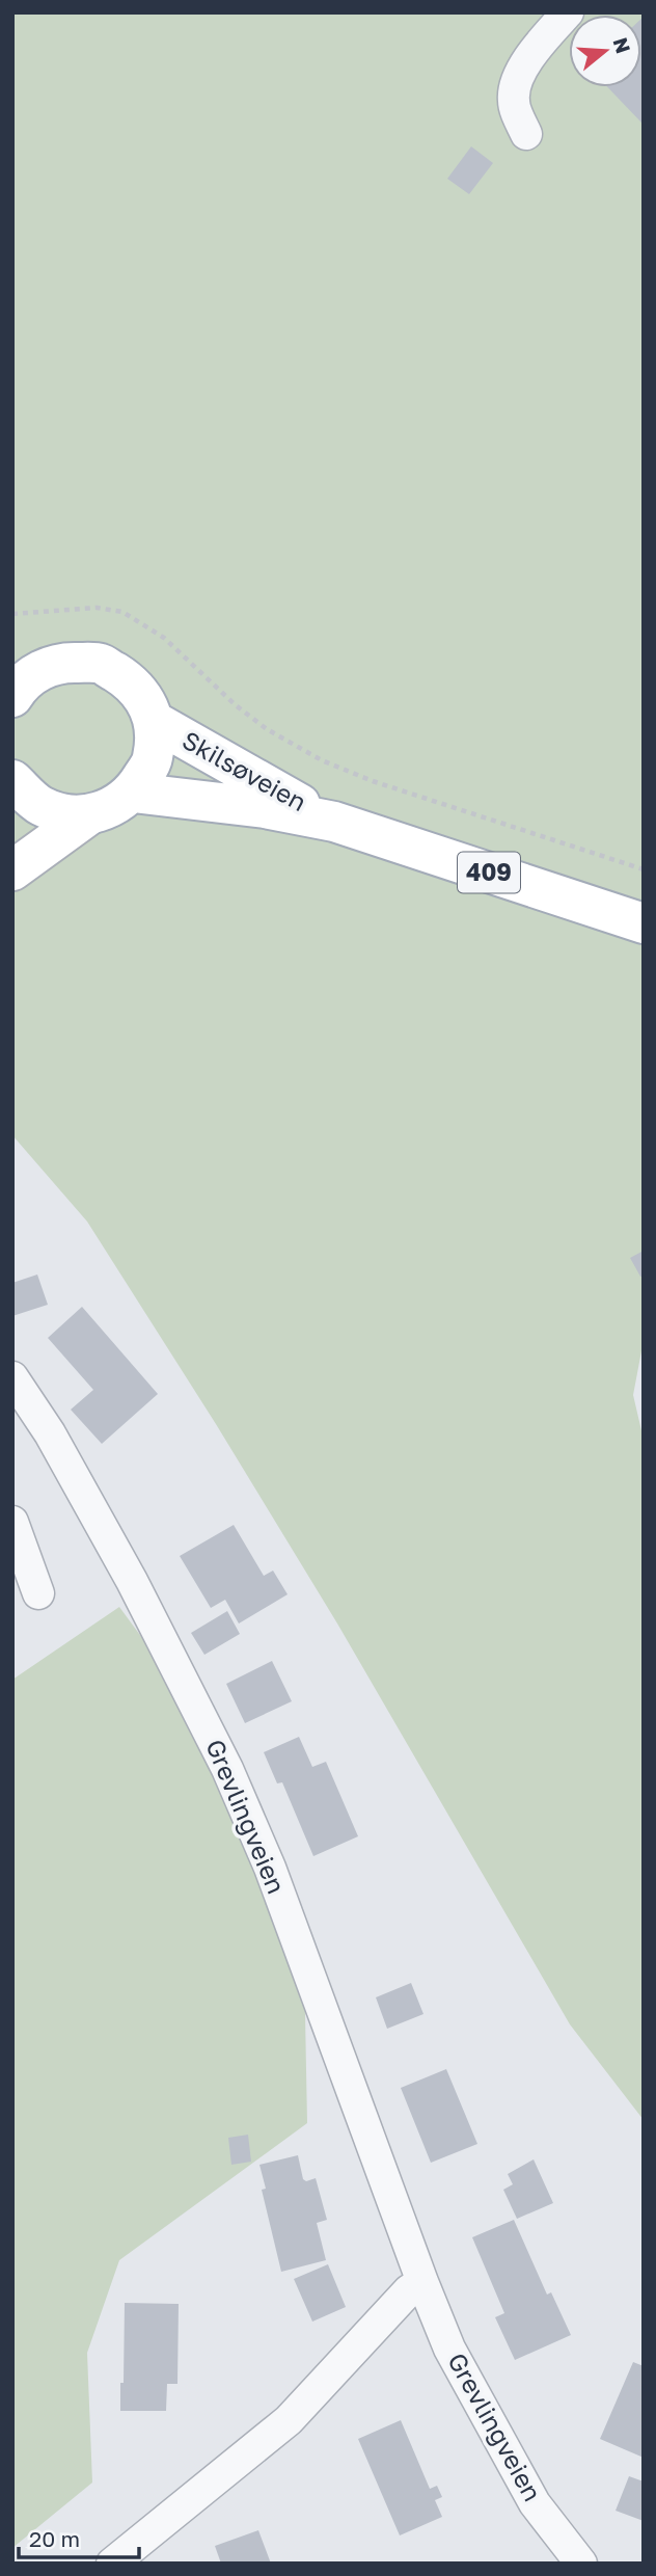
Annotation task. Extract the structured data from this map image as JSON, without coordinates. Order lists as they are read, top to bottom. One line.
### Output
{"streets":{"main road":["Skilsøveien","409"],"street":["Grevlingveien"]},"scale_bar":"20 m","north":"right"}
